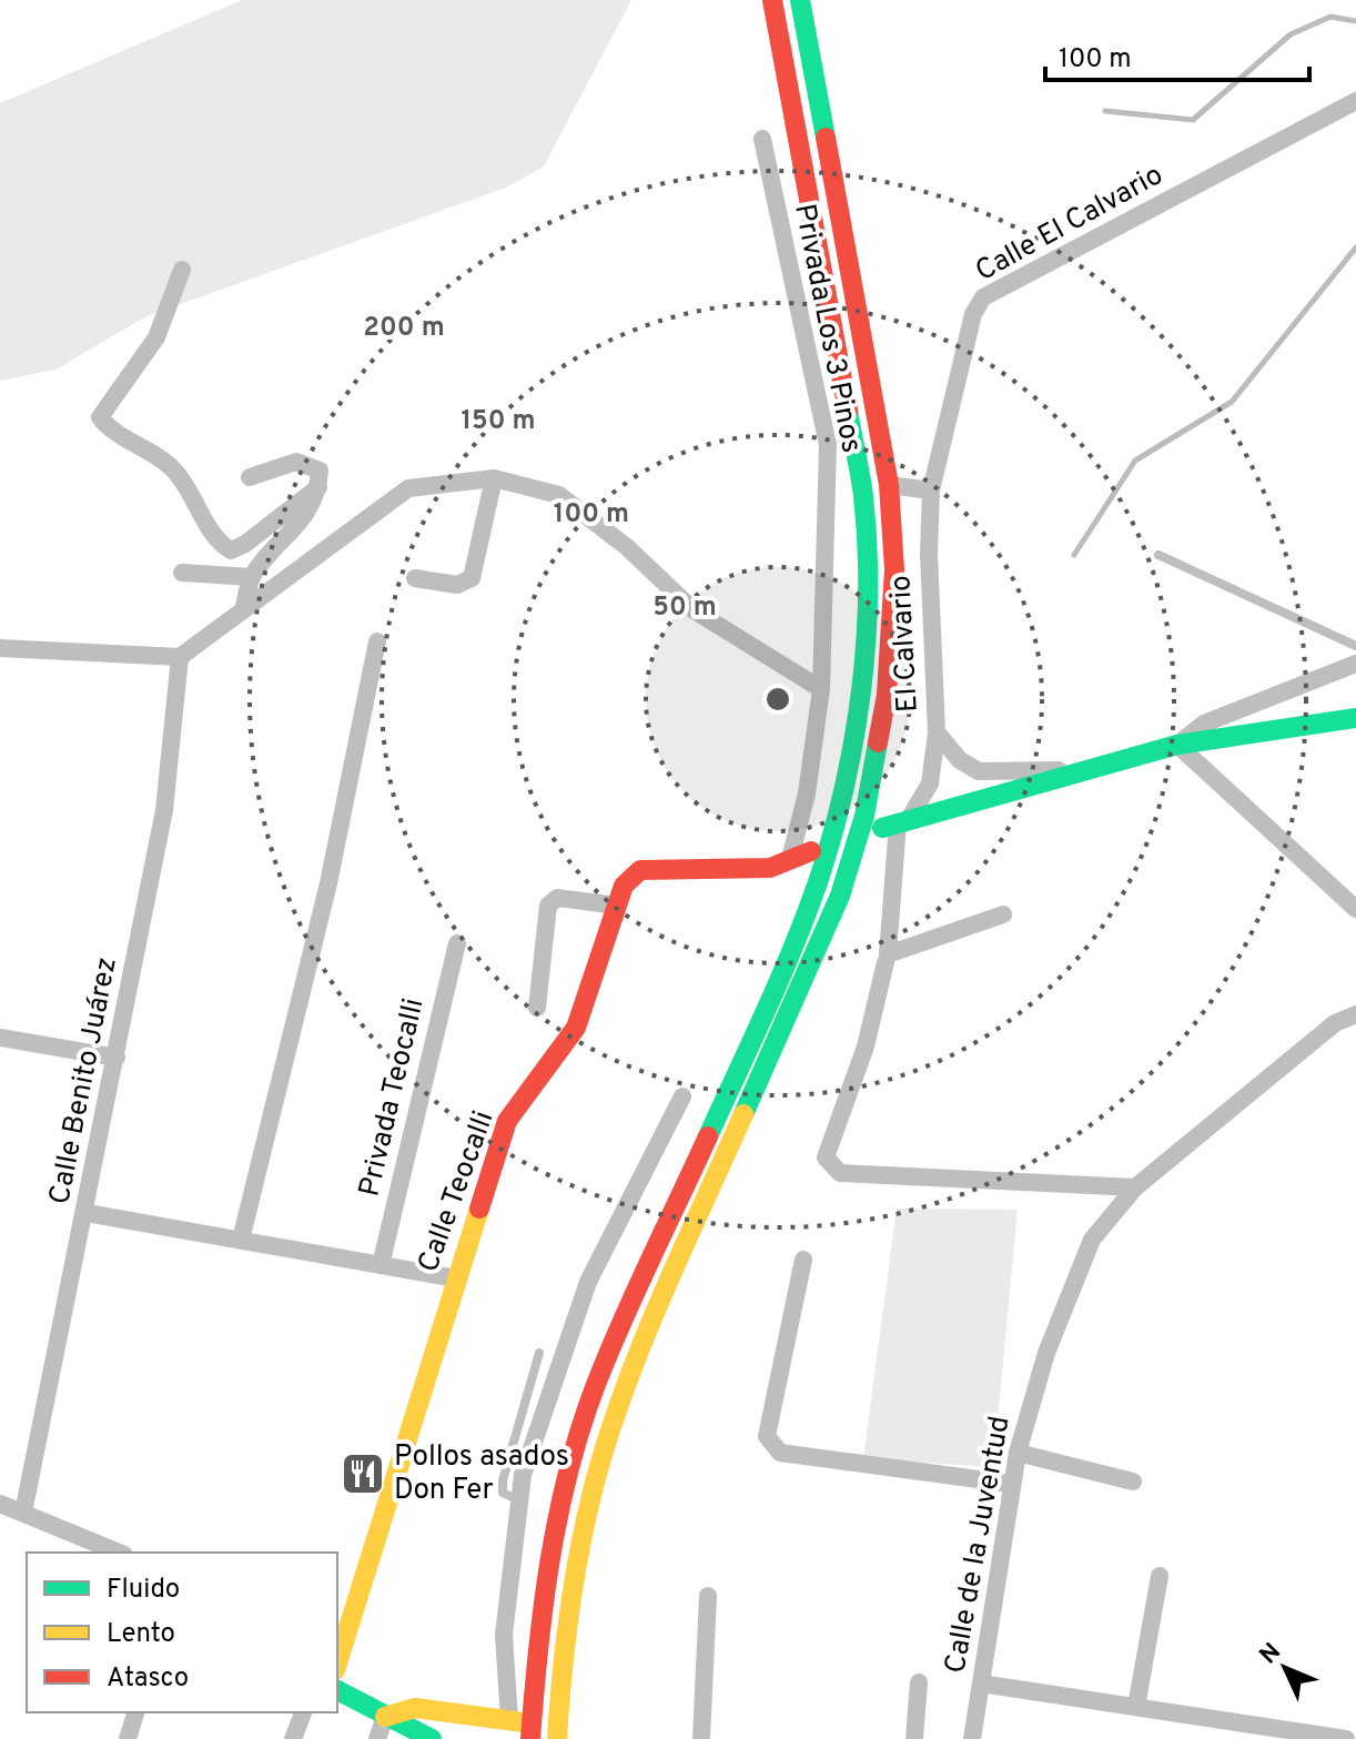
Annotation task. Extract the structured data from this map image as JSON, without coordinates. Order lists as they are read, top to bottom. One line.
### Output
{"streets":{"main road":["Calle Teocalli"],"street":["Calle El Calvario","Privada Los 3 Pinos","El Calvario","Calle Benito Juárez","Privada Teocalli","Calle de la Juventud"]},"crossings":[["Calle El Calvario","El Calvario"],["Privada Los 3 Pinos","Calle Teocalli"]],"places":{"restaurant":["Pollos asados Don Fer"]},"legend":["Fluido","Lento","Atasco"],"scale_bar":"100 m","north":"top left","rings":["200 m","150 m","100 m","50 m"]}
